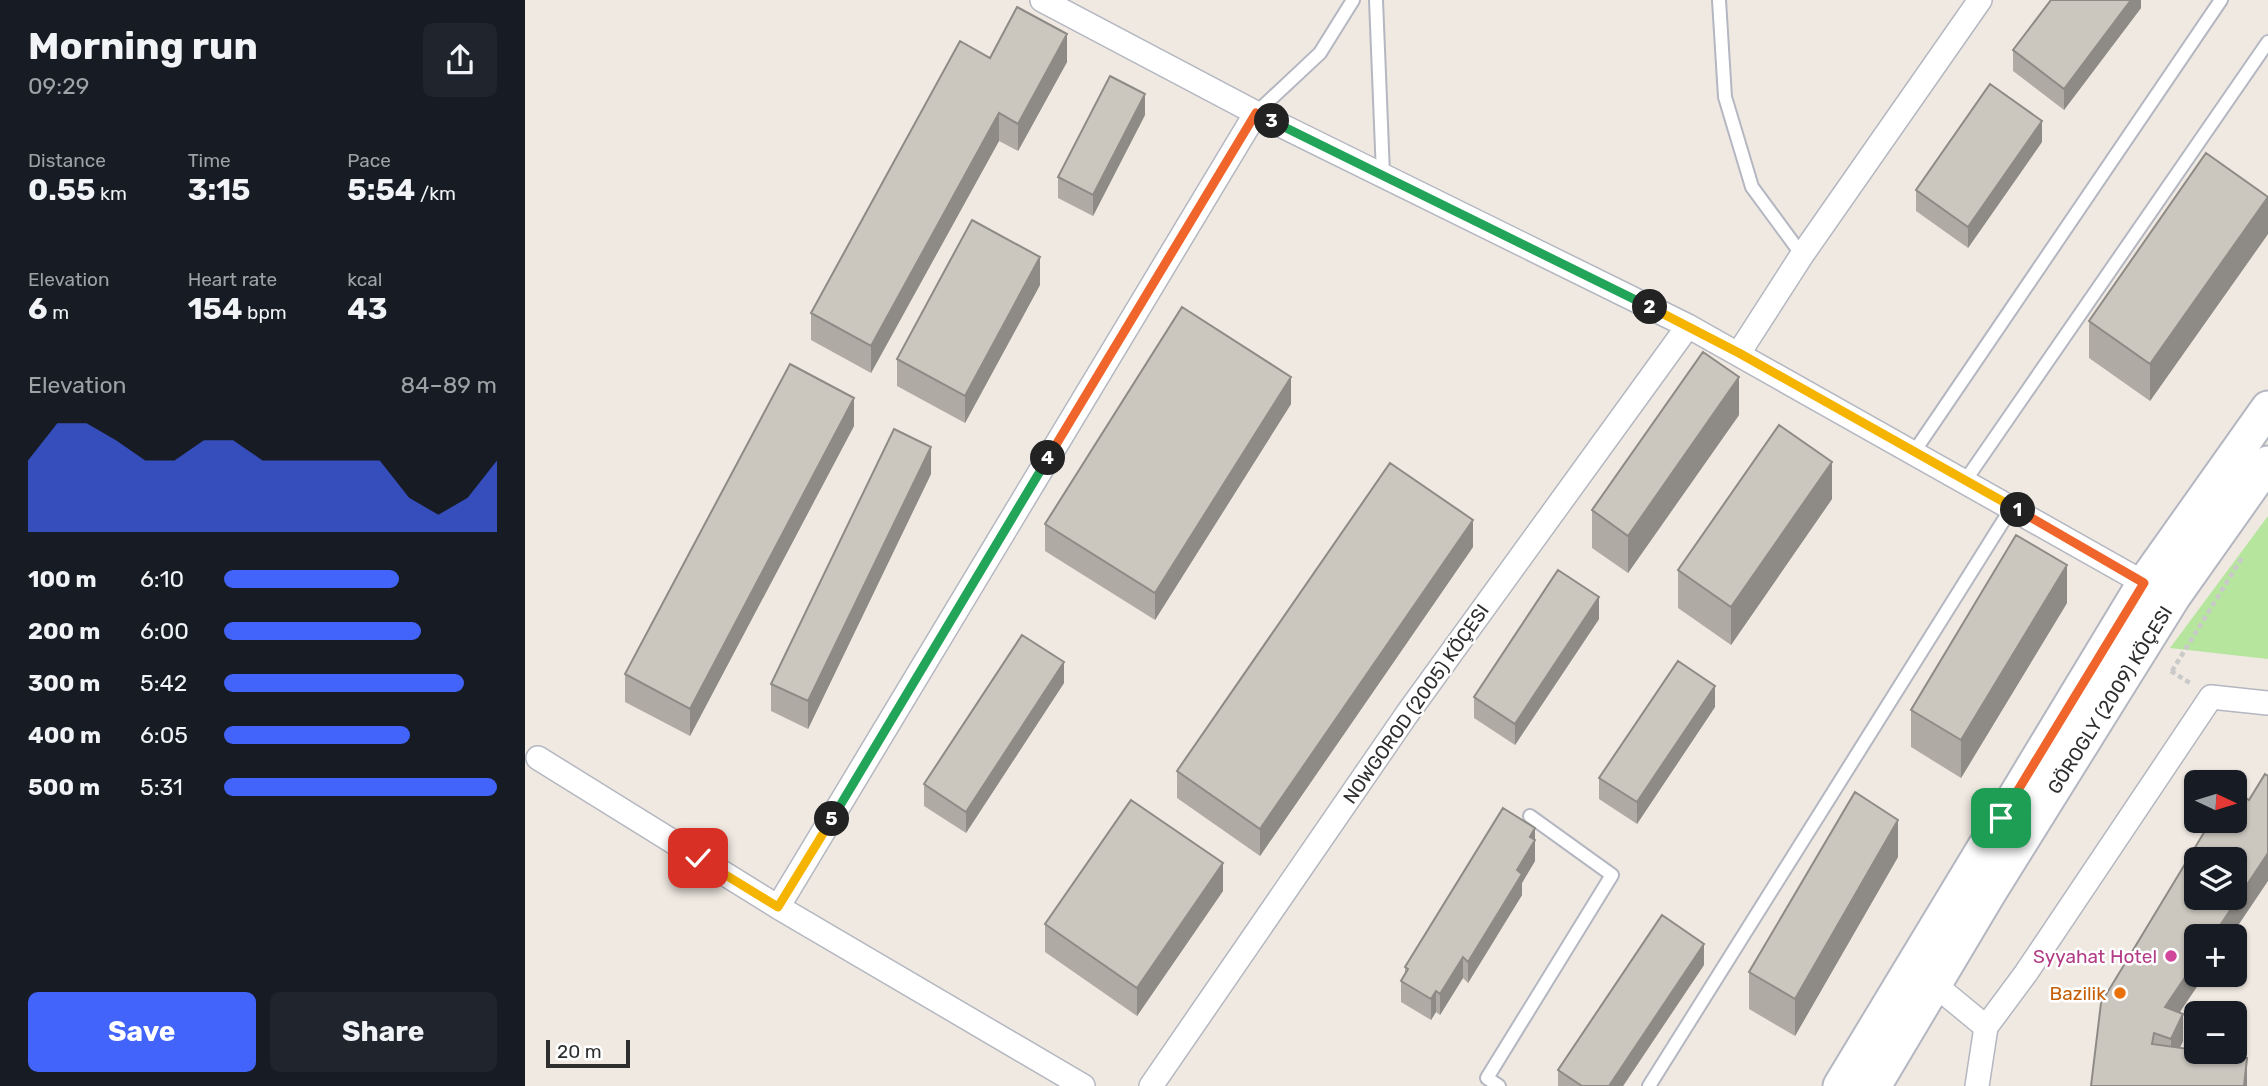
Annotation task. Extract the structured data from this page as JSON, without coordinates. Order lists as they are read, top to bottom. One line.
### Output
{"streets":{"main road":["GÖROGLY (2009) KÖÇESI"],"street":["NOWGOROD (2005) KÖÇESI"]},"places":["Syyahat Hotel","Bazilik"],"scale_bar":"20 m","north":"right","page":{"heading":["Morning run","09:29"],"pins":["3","2","4","1","5"],"stats":[["Distance","0.55 km"],["Time","3:15"],["Pace","5:54 /km"],["Elevation","6 m"],["Heart rate","154 bpm"],["kcal","43"]],"chart":["Elevation","84–89 m"],"list":[{"name":"100 m","note":"6:10"},{"name":"200 m","note":"6:00"},{"name":"300 m","note":"5:42"},{"name":"400 m","note":"6:05"},{"name":"500 m","note":"5:31"}],"map_buttons":["+","−"],"buttons":["Save","Share"],"scale":"20 m"}}
